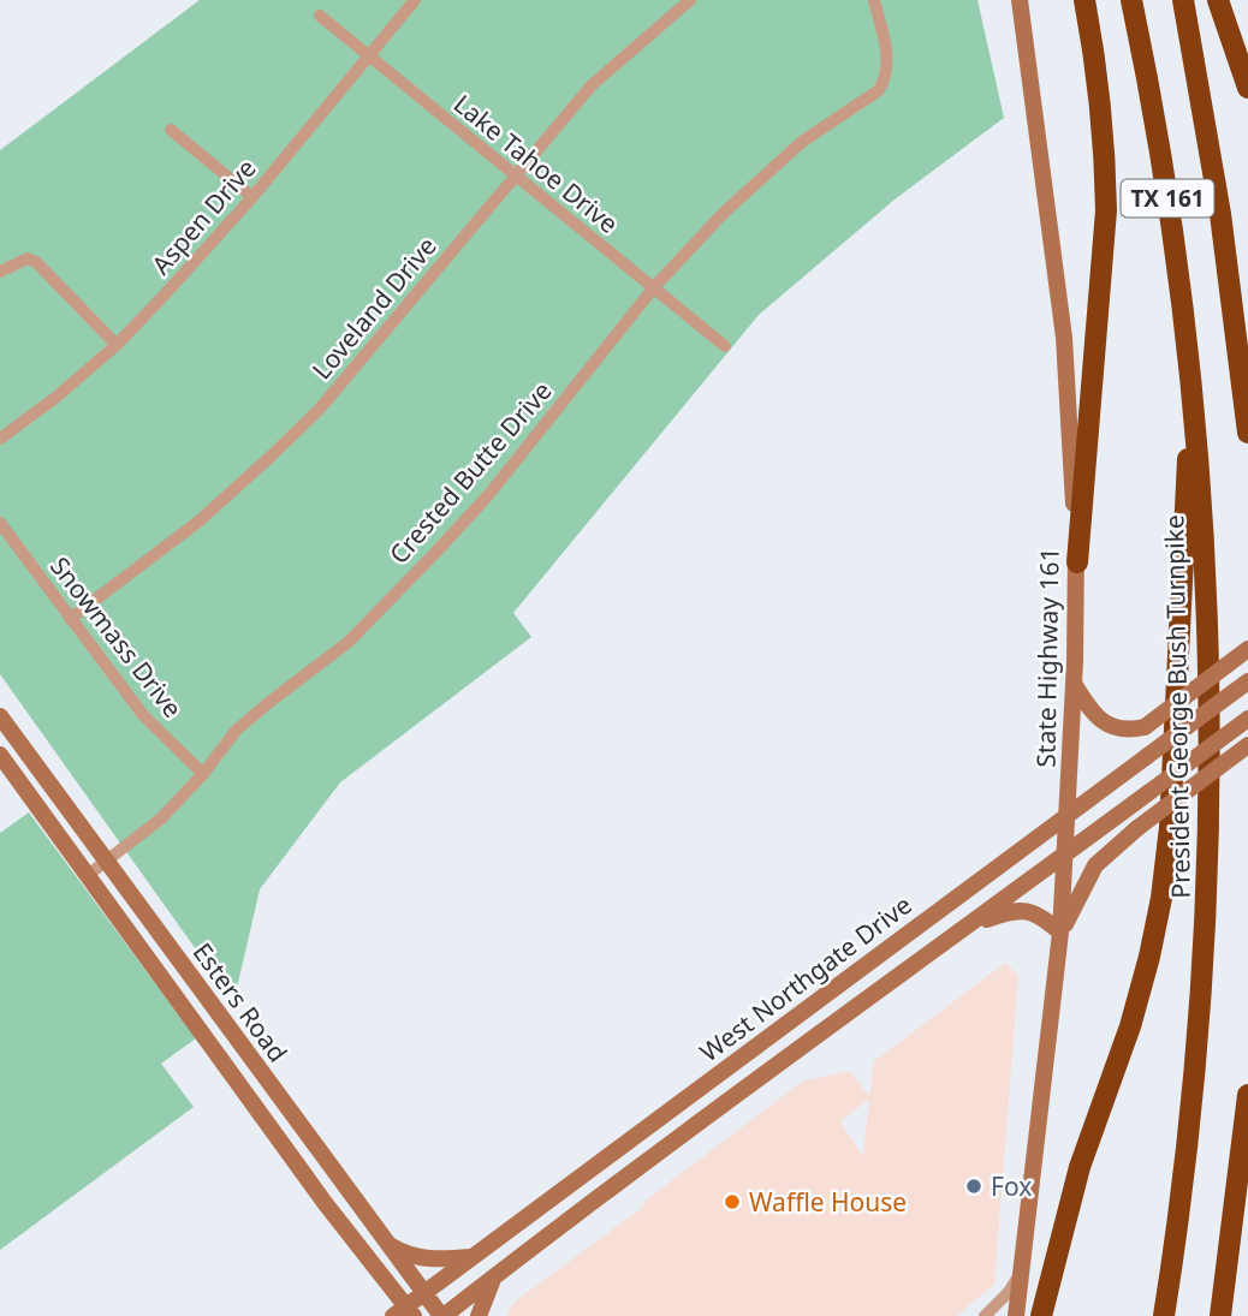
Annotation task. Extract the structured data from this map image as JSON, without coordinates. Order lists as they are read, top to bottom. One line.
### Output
{"streets":{"highway":["TX 161","President George Bush Turnpike"],"main road":["State Highway 161","West Northgate Drive","Esters Road"],"street":["Lake Tahoe Drive","Aspen Drive","Loveland Drive","Crested Butte Drive","Snowmass Drive"]},"crossings":[["Lake Tahoe Drive","Aspen Drive"],["Lake Tahoe Drive","Loveland Drive"],["Lake Tahoe Drive","Crested Butte Drive"],["Loveland Drive","Snowmass Drive"],["Crested Butte Drive","Snowmass Drive"],["Crested Butte Drive","Esters Road"],["State Highway 161","West Northgate Drive"],["West Northgate Drive","Esters Road"]],"places":["Fox","Waffle House"]}
